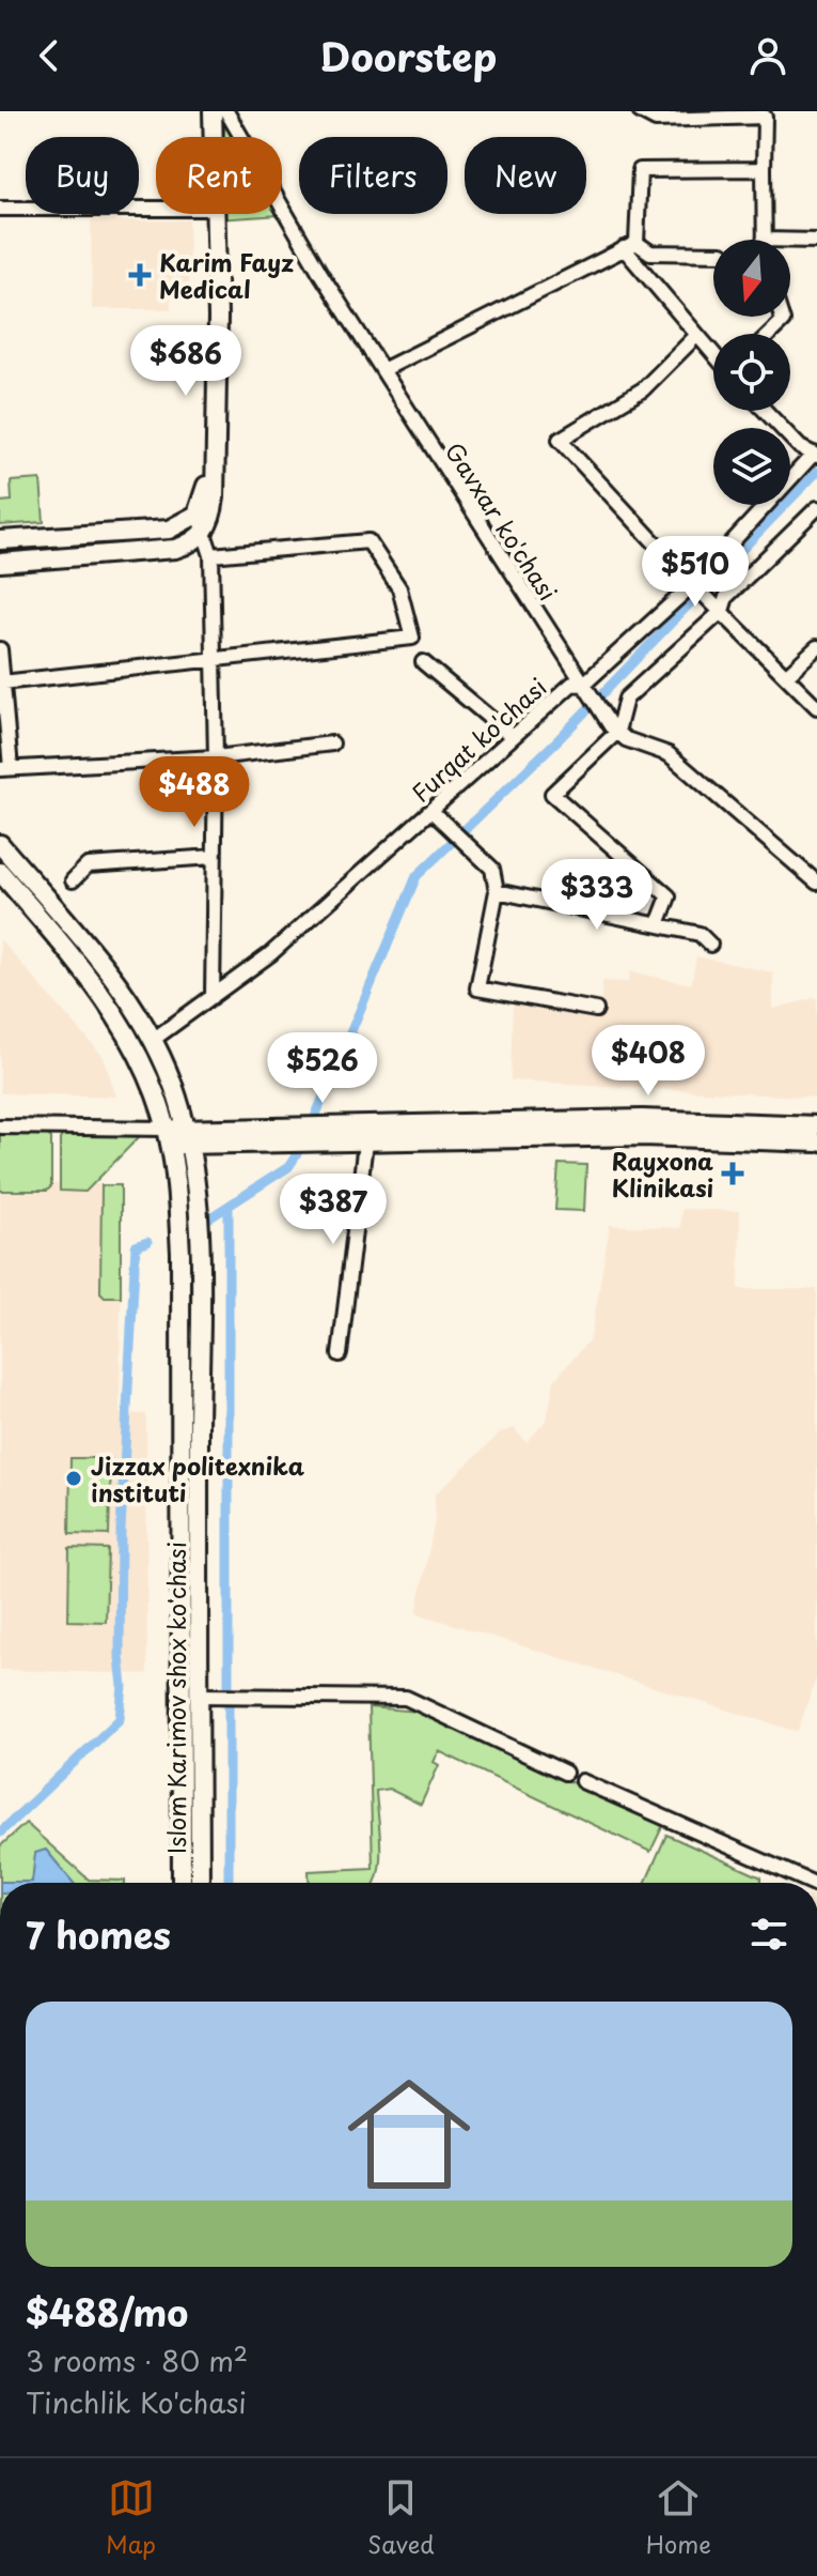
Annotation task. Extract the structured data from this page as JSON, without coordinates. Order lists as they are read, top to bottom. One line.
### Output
{"streets":{"main road":["Islom Karimov shox ko'chasi"],"street":["Gavxar ko'chasi","Furqat ko'chasi"]},"crossings":[["Gavxar ko'chasi","Furqat ko'chasi"],["Furqat ko'chasi","Islom Karimov shox ko'chasi"]],"places":{"health":["Karim Fayz Medical","Rayxona Klinikasi"],"other":["Jizzax politexnika instituti"]},"north":"bottom","page":{"header":"Doorstep","chip":["Buy","Rent","Filters","New"],"price":["$686","$510","$488","$333","$408","$526","$387"],"heading":"7 homes","list":[{"name":"$488/mo","note":"3 rooms · 80 m² · Tinchlik Ko'chasi"}],"tabs":["Map","Saved","Home"]}}
